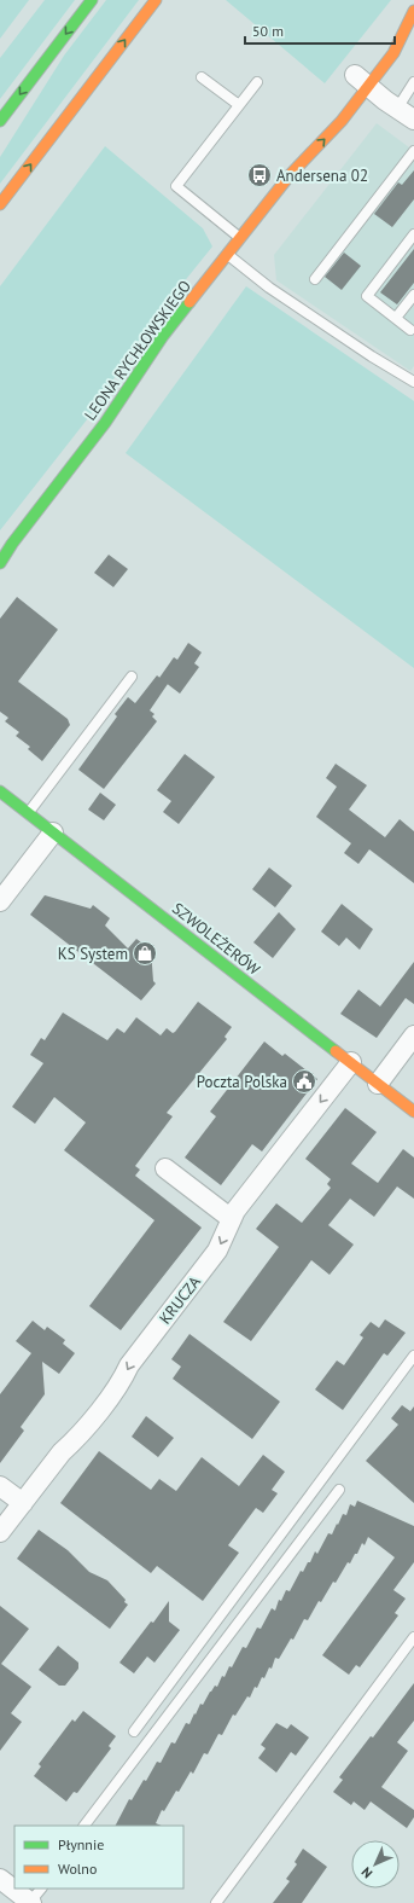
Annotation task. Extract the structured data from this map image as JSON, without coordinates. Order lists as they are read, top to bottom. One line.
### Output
{"streets":{"street":["LEONA RYCHŁOWSKIEGO","SZWOLEŻERÓW","KRUCZA"]},"crossings":[["SZWOLEŻERÓW","KRUCZA"]],"one_way":["KRUCZA"],"places":{"bus stop":["Andersena 02"],"shop":["KS System"],"public building":["Poczta Polska"]},"legend":["Płynnie","Wolno"],"scale_bar":"50 m","north":"bottom left"}
